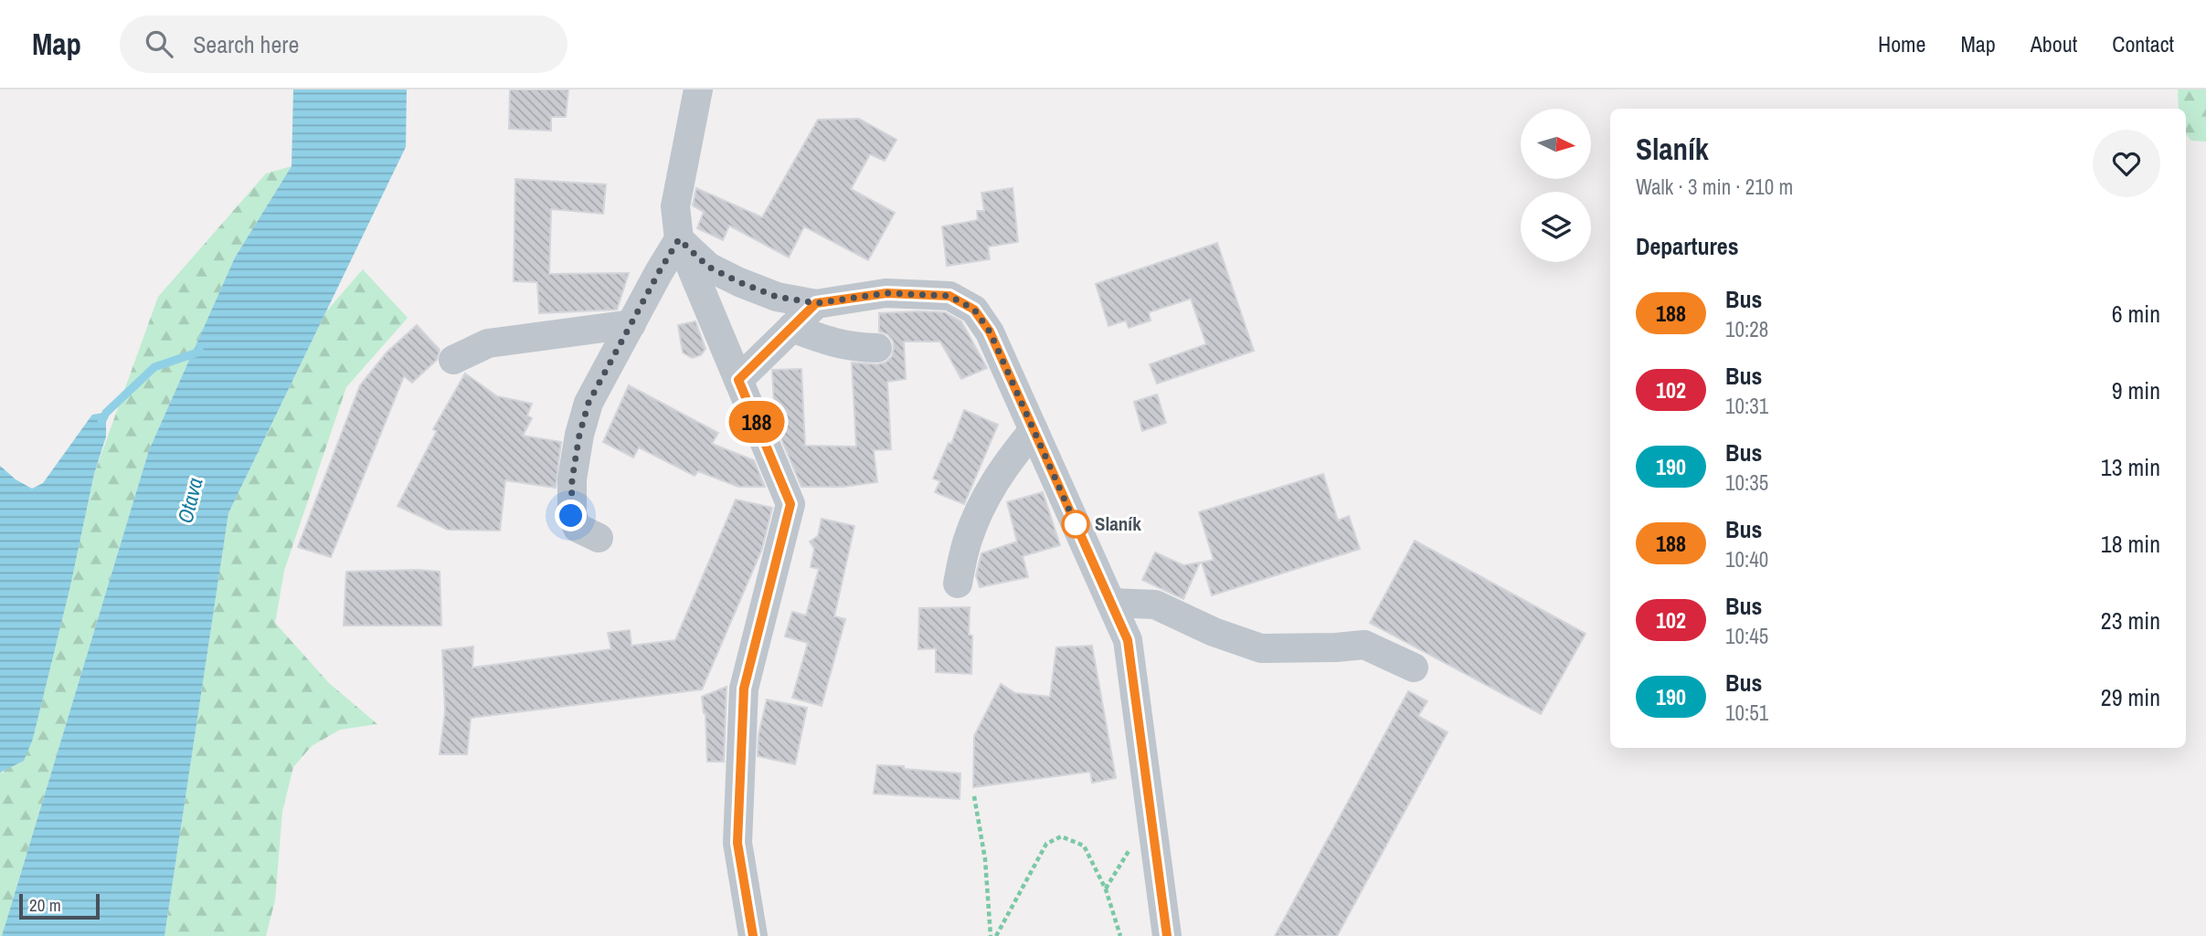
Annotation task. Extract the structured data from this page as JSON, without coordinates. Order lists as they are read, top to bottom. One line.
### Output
{"water":["Otava"],"places":["Slaník"],"lines":["bus line 188"],"scale_bar":"20 m","north":"right","page":{"header":"Map","search":"Search here","nav":["Home","Map","About","Contact"],"on_map":"188","heading":[["Slaník","Walk · 3 min · 210 m"],"Departures"],"list":[{"mark":"188","name":"Bus","note":"10:28","value":"6 min"},{"mark":"102","name":"Bus","note":"10:31","value":"9 min"},{"mark":"190","name":"Bus","note":"10:35","value":"13 min"},{"mark":"188","name":"Bus","note":"10:40","value":"18 min"},{"mark":"102","name":"Bus","note":"10:45","value":"23 min"},{"mark":"190","name":"Bus","note":"10:51","value":"29 min"}],"scale":"20 m"}}
